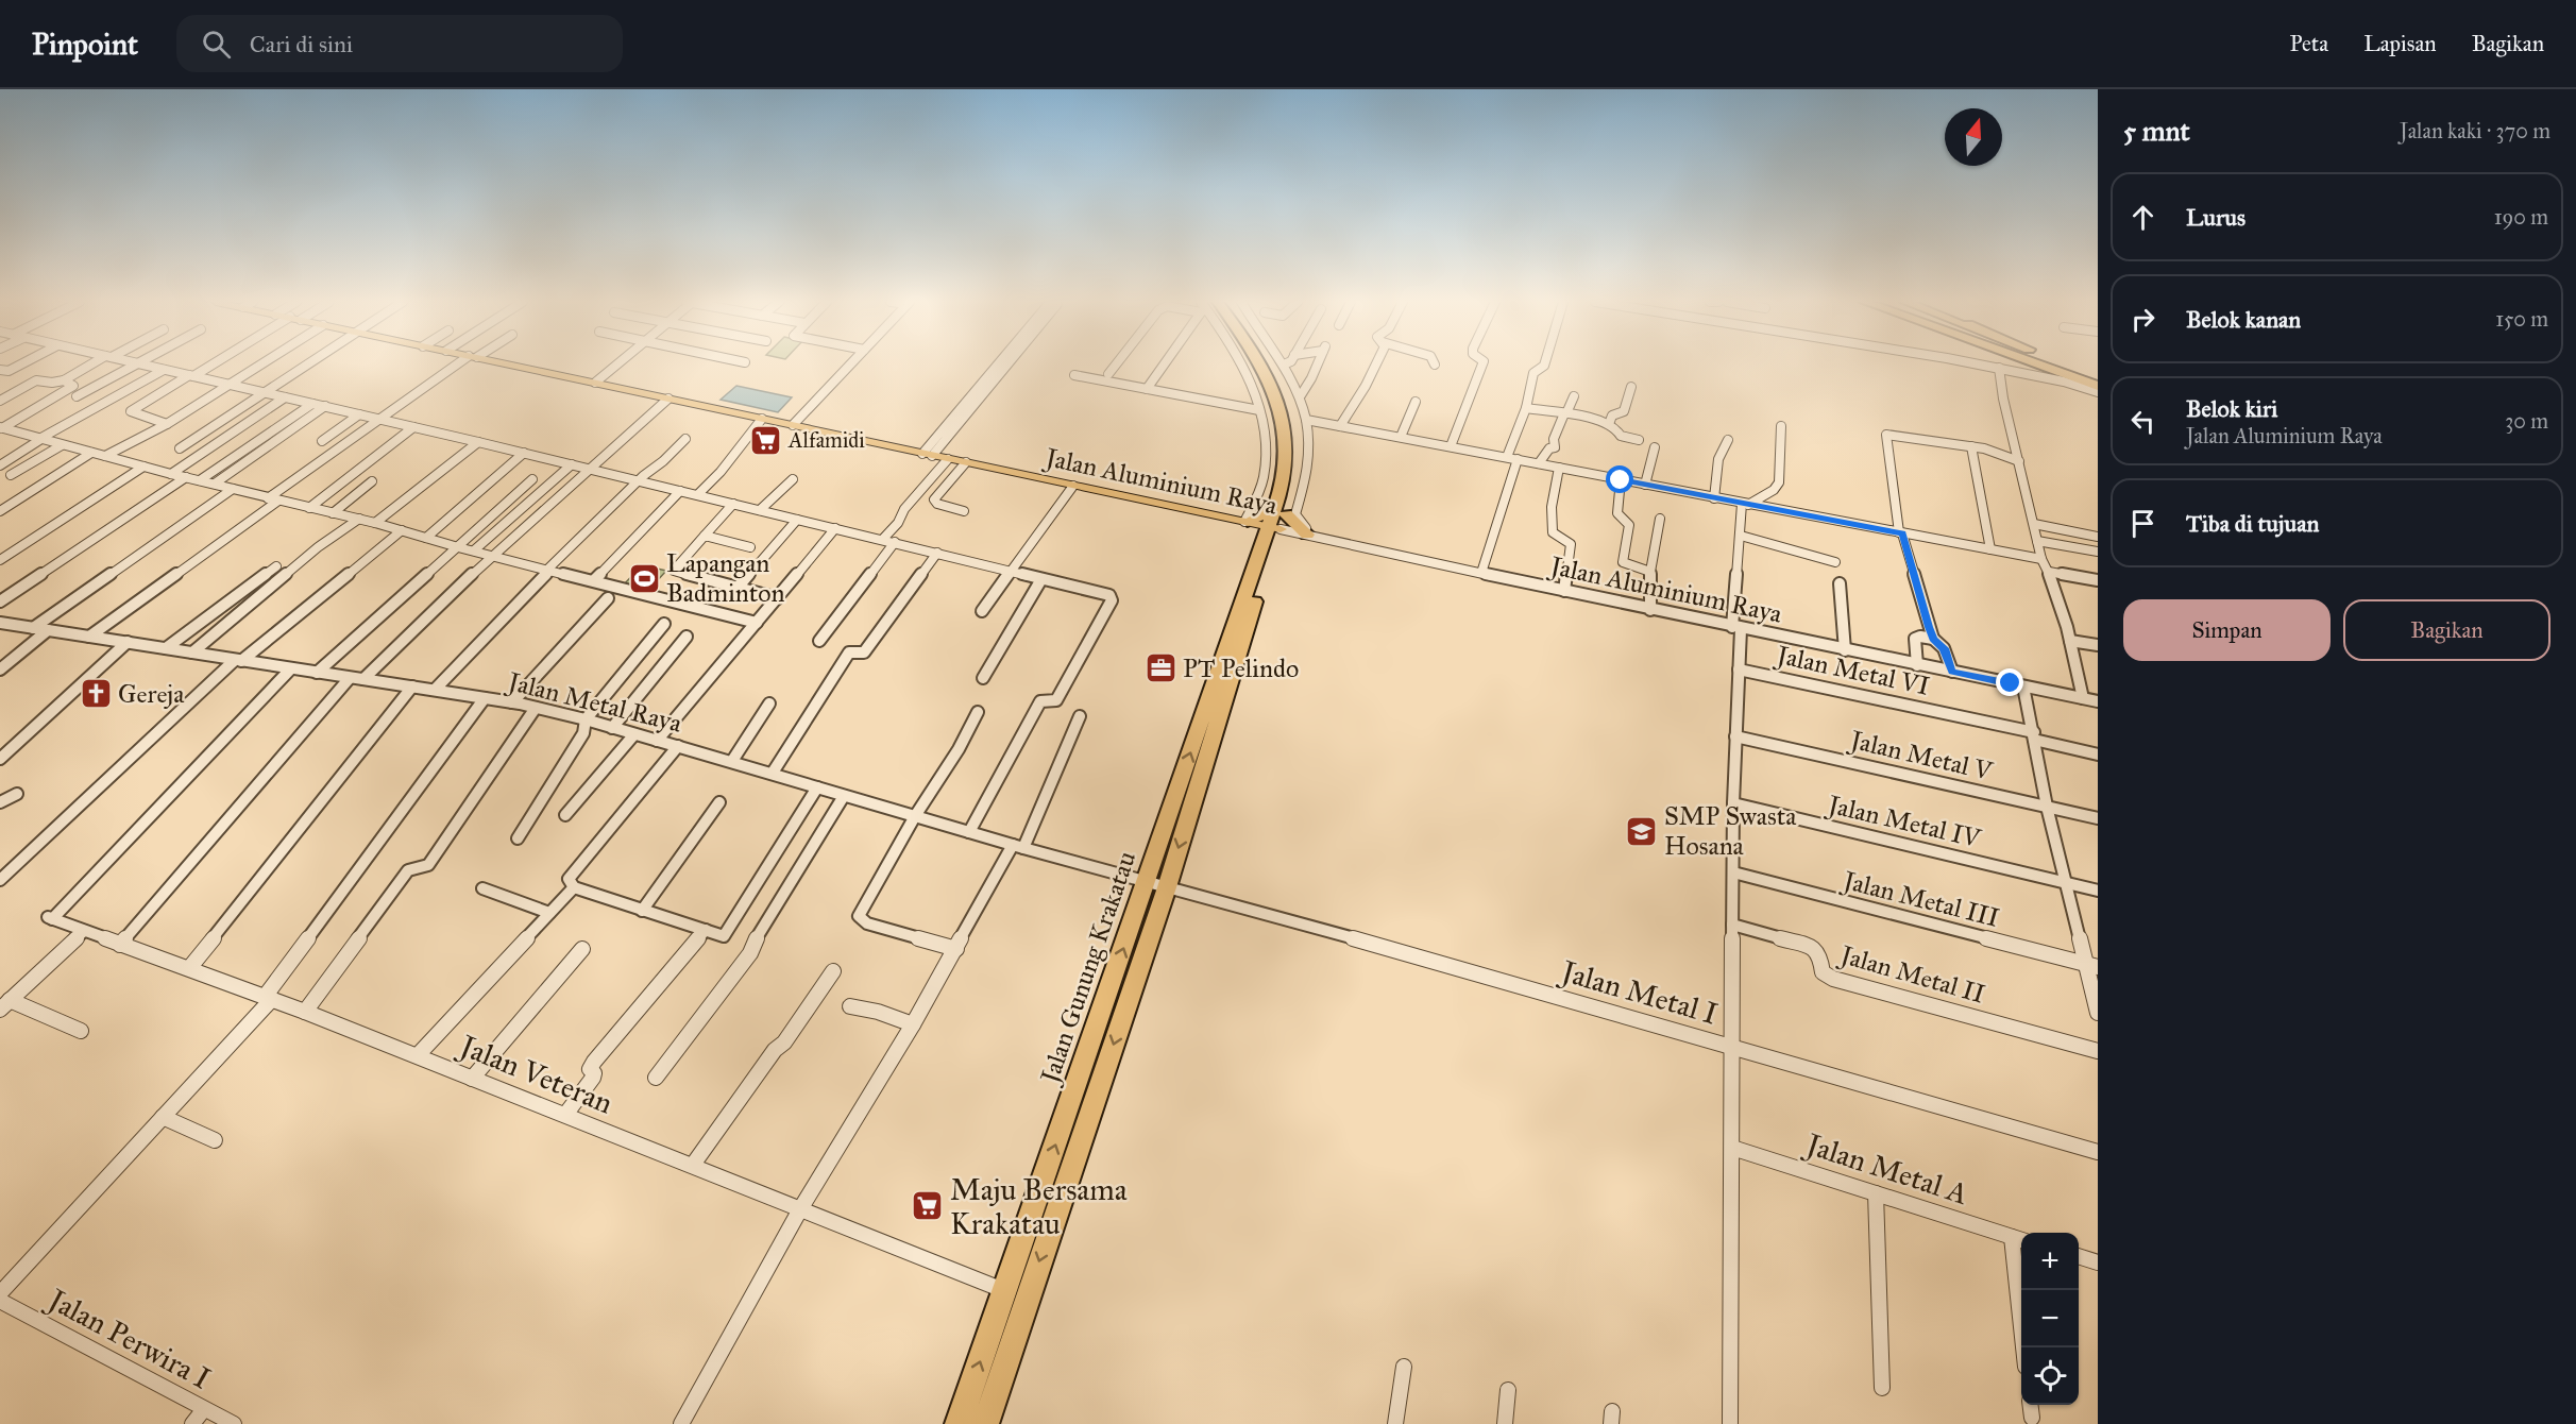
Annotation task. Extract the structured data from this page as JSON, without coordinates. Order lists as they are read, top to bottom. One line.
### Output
{"streets":{"highway":["Jalan Gunung Krakatau"],"main road":["Jalan Aluminium Raya"],"street":["Jalan Metal VI","Jalan Metal Raya","Jalan Metal V","Jalan Metal IV","Jalan Metal III","Jalan Metal II","Jalan Metal I","Jalan Veteran","Jalan Metal A","Jalan Perwira I"]},"crossings":[["Jalan Metal Raya","Jalan Gunung Krakatau"],["Jalan Metal Raya","Jalan Metal I"],["Jalan Metal Raya","Jalan Veteran"],["Jalan Gunung Krakatau","Jalan Metal I"],["Jalan Gunung Krakatau","Jalan Veteran"]],"places":{"supermarket":["Alfamidi","Maju Bersama Krakatau"],"sports":["Lapangan Badminton"],"office":["PT Pelindo"],"church":["Gereja"],"school or university":["SMP Swasta Hosana"]},"north":"top","page":{"header":"Pinpoint","search":"Cari di sini","nav":["Peta","Lapisan","Bagikan"],"heading":["5 mnt","Jalan kaki · 370 m"],"list":[["Lurus","190 m"],["Belok kanan","150 m"],["Belok kiri","Jalan Aluminium Raya","30 m"],"Tiba di tujuan"],"buttons":["Simpan","Bagikan"],"map_buttons":["+","−"]}}
